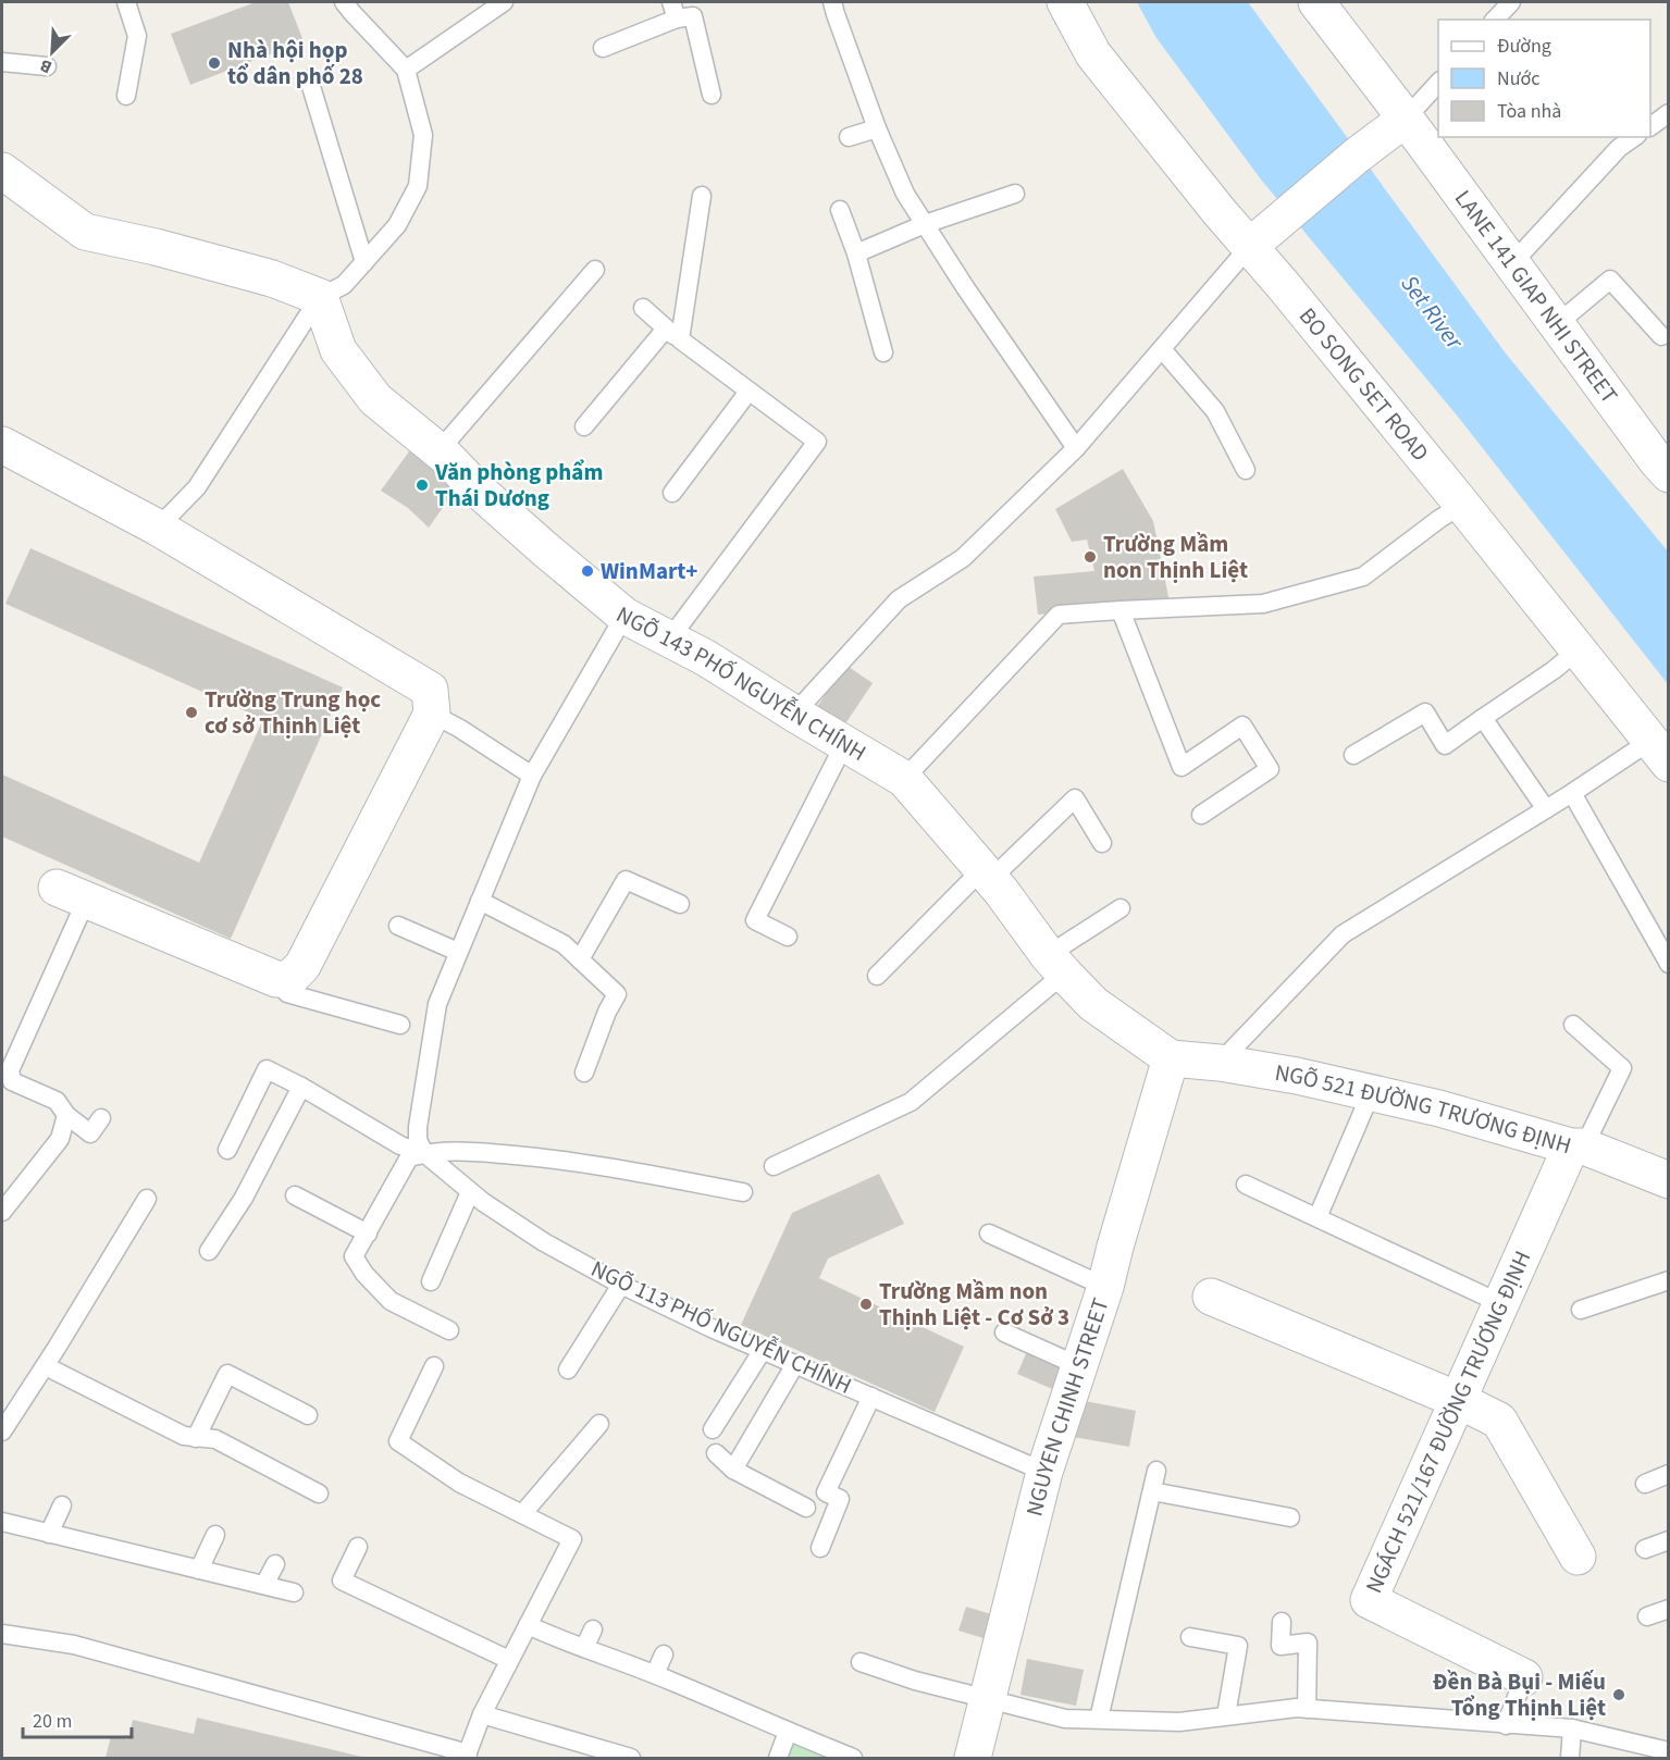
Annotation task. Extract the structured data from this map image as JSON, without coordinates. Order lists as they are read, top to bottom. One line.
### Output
{"streets":{"street":["LANE 141 GIAP NHI STREET","BO SONG SET ROAD","NGÕ 143 PHỐ NGUYỄN CHÍNH","NGÕ 521 ĐƯỜNG TRƯƠNG ĐỊNH","NGUYEN CHINH STREET","NGÁCH 521/167 ĐƯỜNG TRƯƠNG ĐỊNH"],"lane":["NGÕ 113 PHỐ NGUYỄN CHÍNH"]},"crossings":[["NGÕ 143 PHỐ NGUYỄN CHÍNH","NGÕ 521 ĐƯỜNG TRƯƠNG ĐỊNH"],["NGÕ 143 PHỐ NGUYỄN CHÍNH","NGUYEN CHINH STREET"],["NGÕ 521 ĐƯỜNG TRƯƠNG ĐỊNH","NGUYEN CHINH STREET"],["NGÕ 521 ĐƯỜNG TRƯƠNG ĐỊNH","NGÁCH 521/167 ĐƯỜNG TRƯƠNG ĐỊNH"],["NGÕ 113 PHỐ NGUYỄN CHÍNH","NGUYEN CHINH STREET"]],"water":["Set River"],"places":["Nhà hội họp tổ dân phố 28","Văn phòng phẩm Thái Dương","Trường Mầm non Thịnh Liệt","WinMart+","Trường Trung học cơ sở Thịnh Liệt","Trường Mầm non Thịnh Liệt - Cơ Sở 3","Đền Bà Bụi - Miếu Tổng Thịnh Liệt"],"legend":["Đường","Nước","Tòa nhà"],"scale_bar":"20 m","north":"bottom left"}
